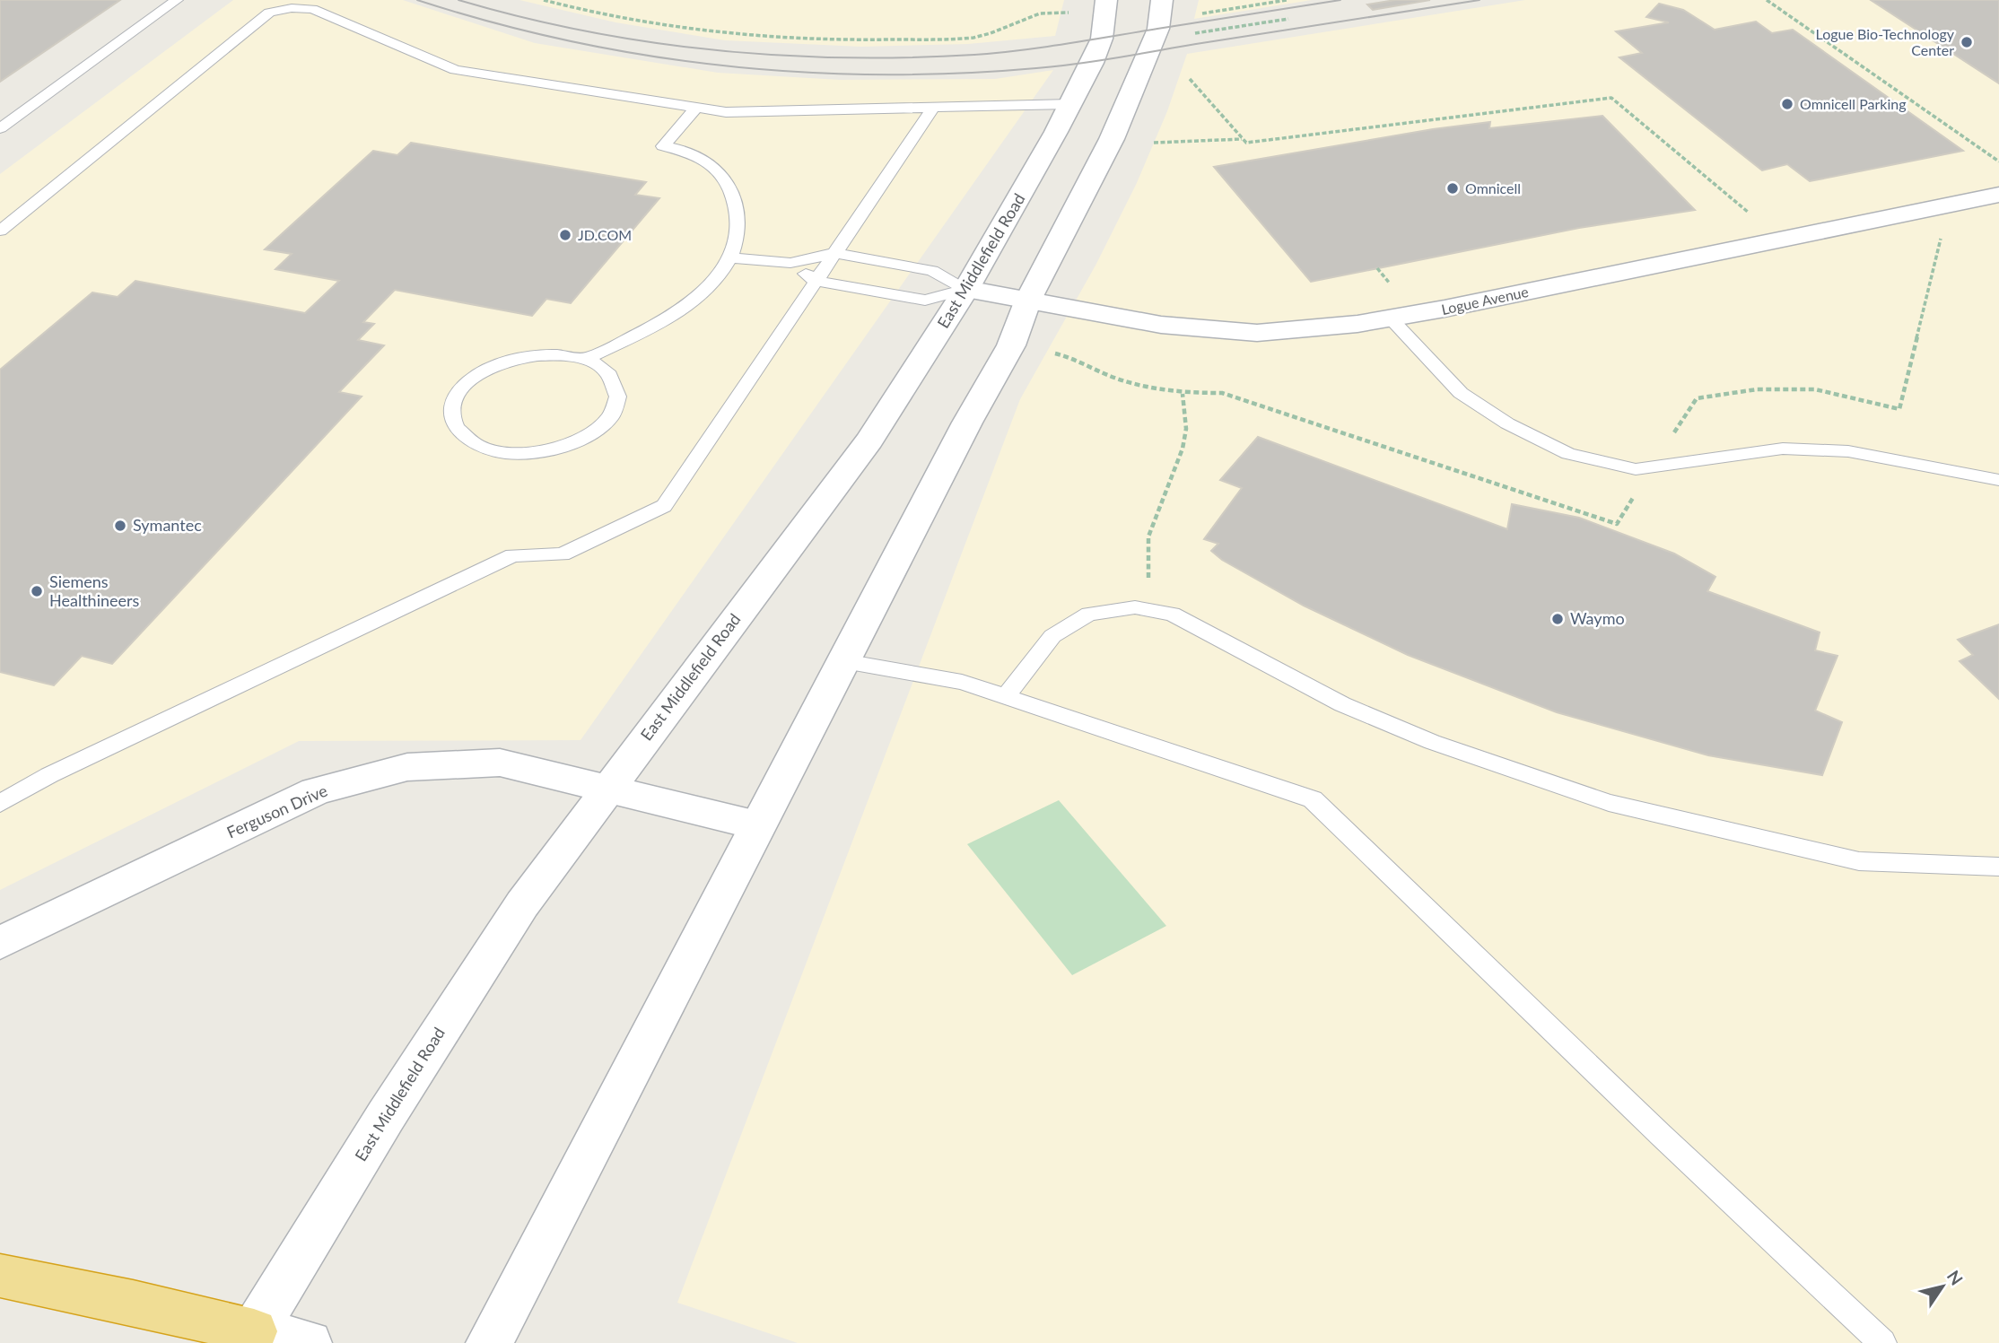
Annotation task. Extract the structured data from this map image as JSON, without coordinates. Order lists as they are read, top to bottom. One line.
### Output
{"streets":{"main road":["East Middlefield Road","Logue Avenue","Ferguson Drive"]},"crossings":[["East Middlefield Road","Logue Avenue"],["East Middlefield Road","Ferguson Drive"]],"places":["Logue Bio-Technology Center","Omnicell Parking","Omnicell","JD.COM","Symantec","Siemens Healthineers","Waymo"],"north":"top right"}
